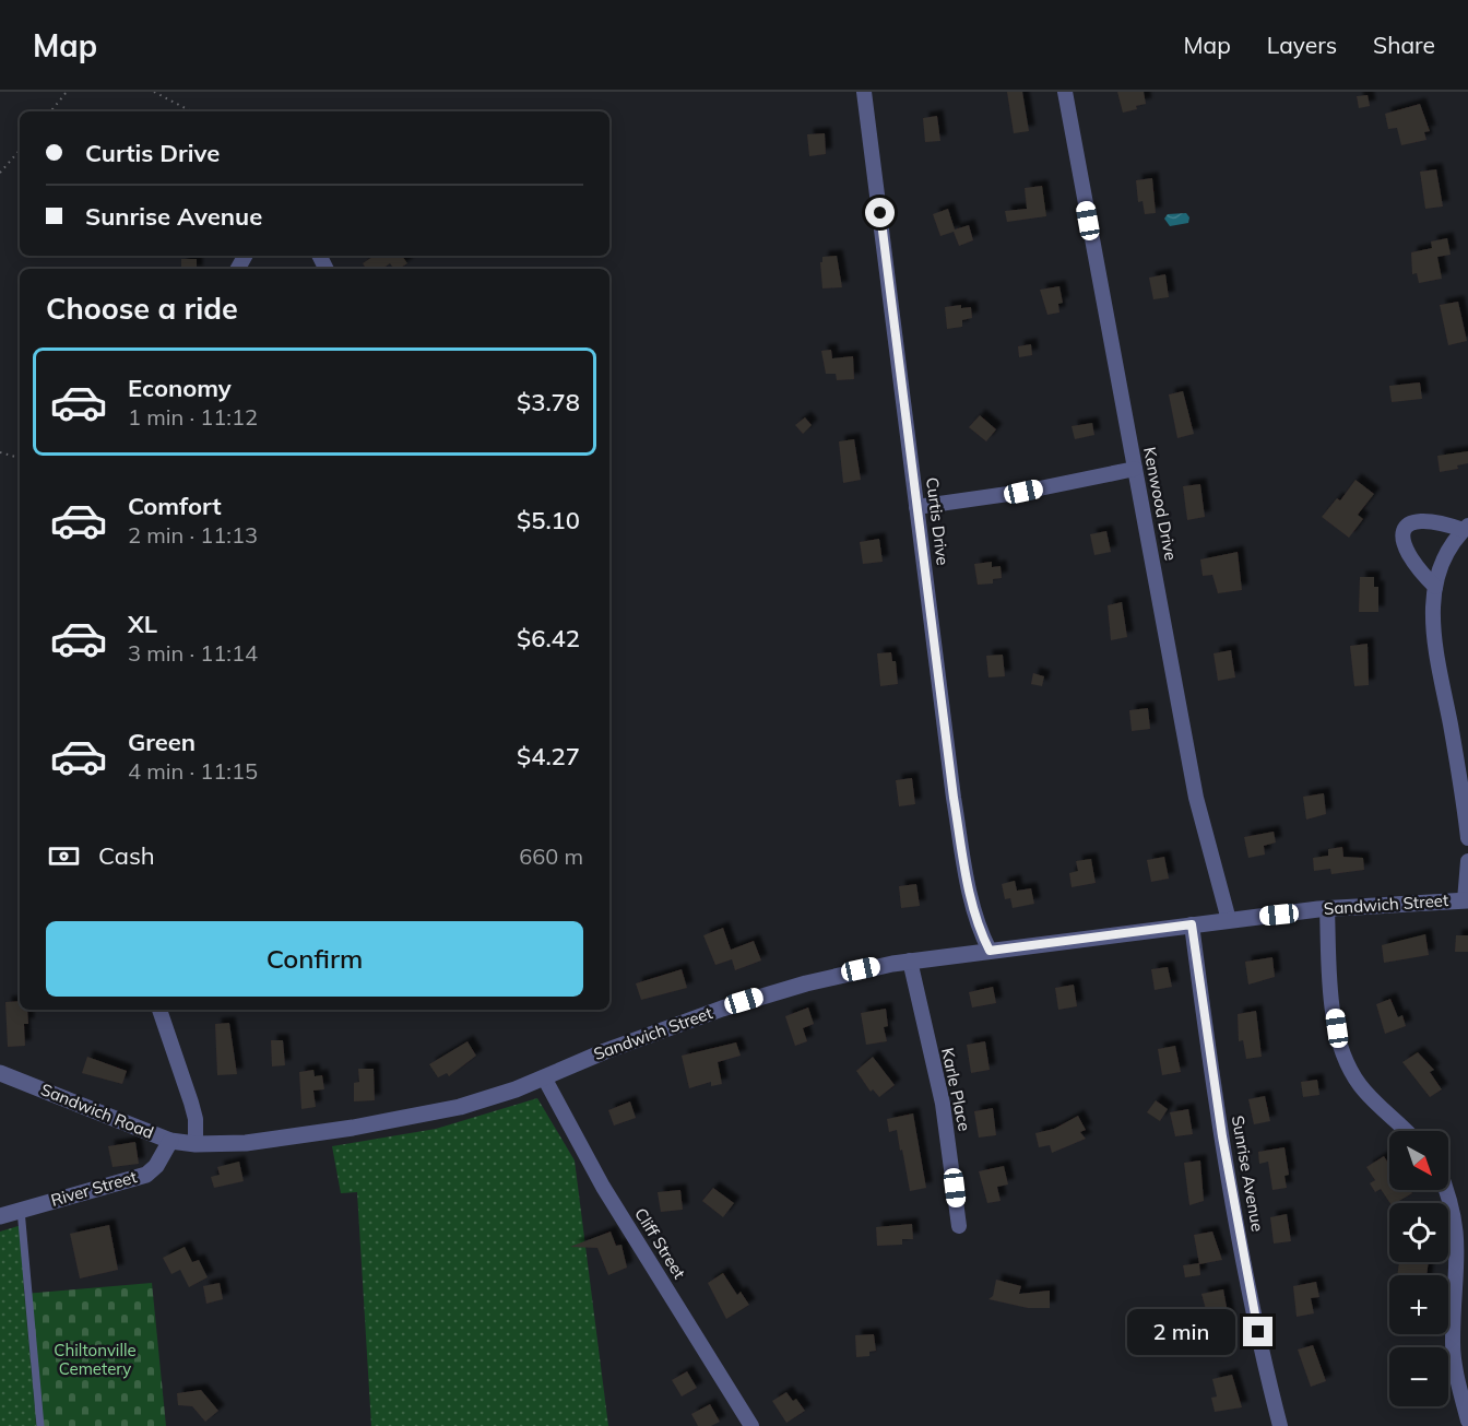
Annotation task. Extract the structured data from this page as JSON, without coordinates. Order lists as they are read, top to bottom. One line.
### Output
{"streets":{"street":["Kenwood Drive","Curtis Drive","Sandwich Street","Karle Place","Sandwich Road","Sunrise Avenue","River Street","Cliff Street"]},"crossings":[["Kenwood Drive","Sandwich Street"],["Curtis Drive","Sandwich Street"],["Sandwich Street","Karle Place"],["Sandwich Street","Sandwich Road"],["Sandwich Street","Sunrise Avenue"],["Sandwich Street","Cliff Street"],["Sandwich Road","River Street"]],"parks":["Chiltonville Cemetery"],"north":"bottom right","page":{"header":"Map","nav":["Map","Layers","Share"],"banner":["Curtis Drive","Sunrise Avenue"],"heading":"Choose a ride","list":[{"name":"Economy","note":"1 min · 11:12","value":"$3.78"},{"name":"Comfort","note":"2 min · 11:13","value":"$5.10"},{"name":"XL","note":"3 min · 11:14","value":"$6.42"},{"name":"Green","note":"4 min · 11:15","value":"$4.27"}],"pay":["Cash","660 m"],"buttons":"Confirm","map_buttons":["+","−"],"bubble":"2 min"}}
